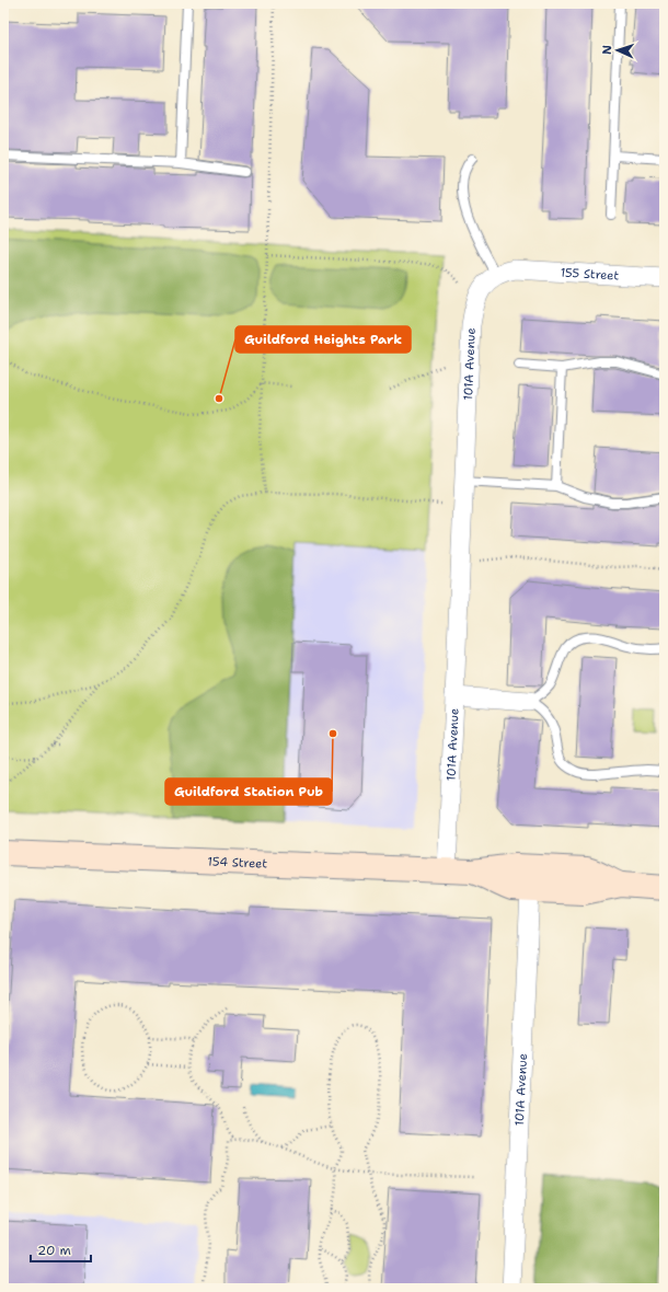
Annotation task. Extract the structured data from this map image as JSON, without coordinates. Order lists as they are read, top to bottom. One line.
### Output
{"streets":{"main road":["154 Street"],"street":["155 Street","101A Avenue"]},"crossings":[["155 Street","101A Avenue"],["101A Avenue","154 Street"]],"places":["Guildford Heights Park","Guildford Station Pub"],"scale_bar":"20 m","north":"left"}
